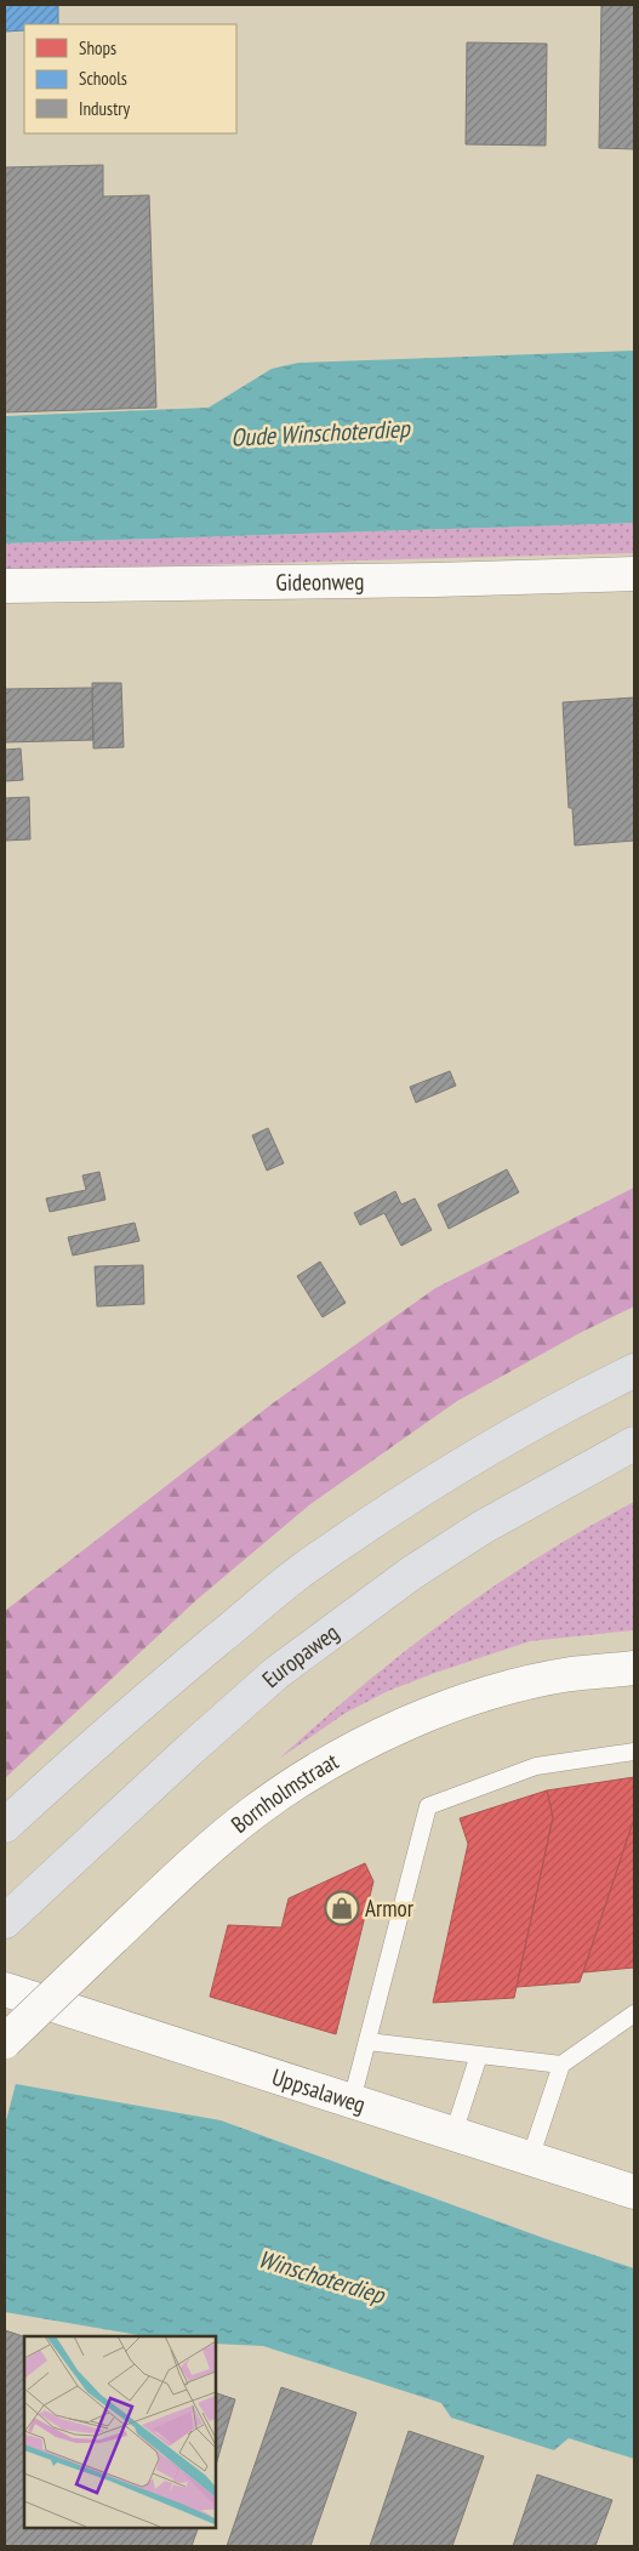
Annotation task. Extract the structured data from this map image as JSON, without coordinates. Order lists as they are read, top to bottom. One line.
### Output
{"streets":{"highway":["Europaweg"],"street":["Gideonweg","Bornholmstraat","Uppsalaweg"]},"water":["Oude Winschoterdiep","Winschoterdiep"],"places":{"shop":["Armor"]},"legend":["Shops","Schools","Industry"]}
